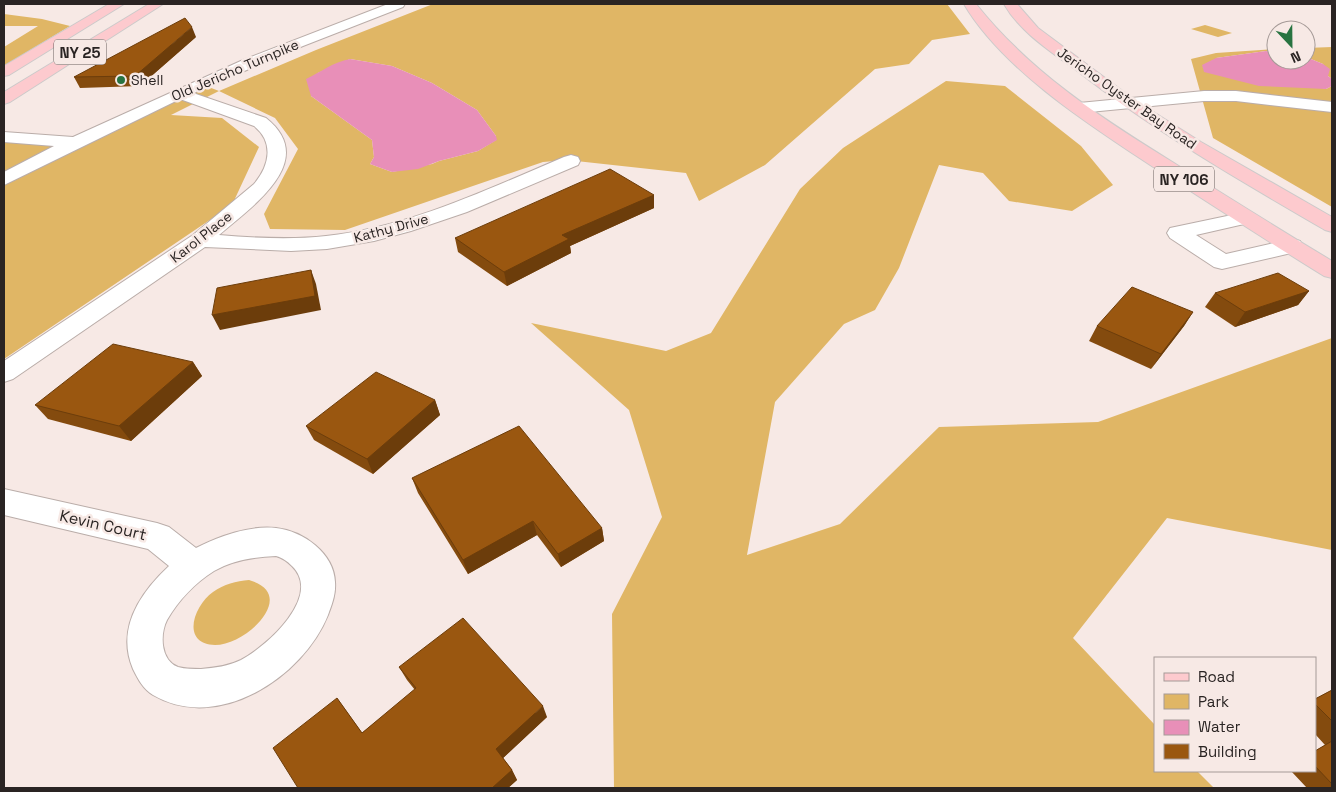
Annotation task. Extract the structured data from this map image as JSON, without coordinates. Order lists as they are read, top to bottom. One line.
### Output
{"streets":{"main road":["NY 25","Jericho Oyster Bay Road","NY 106"],"street":["Old Jericho Turnpike","Kathy Drive","Karol Place","Kevin Court"]},"crossings":[["Old Jericho Turnpike","Karol Place"],["Kathy Drive","Karol Place"]],"places":["Shell"],"legend":["Road","Park","Water","Building"],"north":"bottom"}
